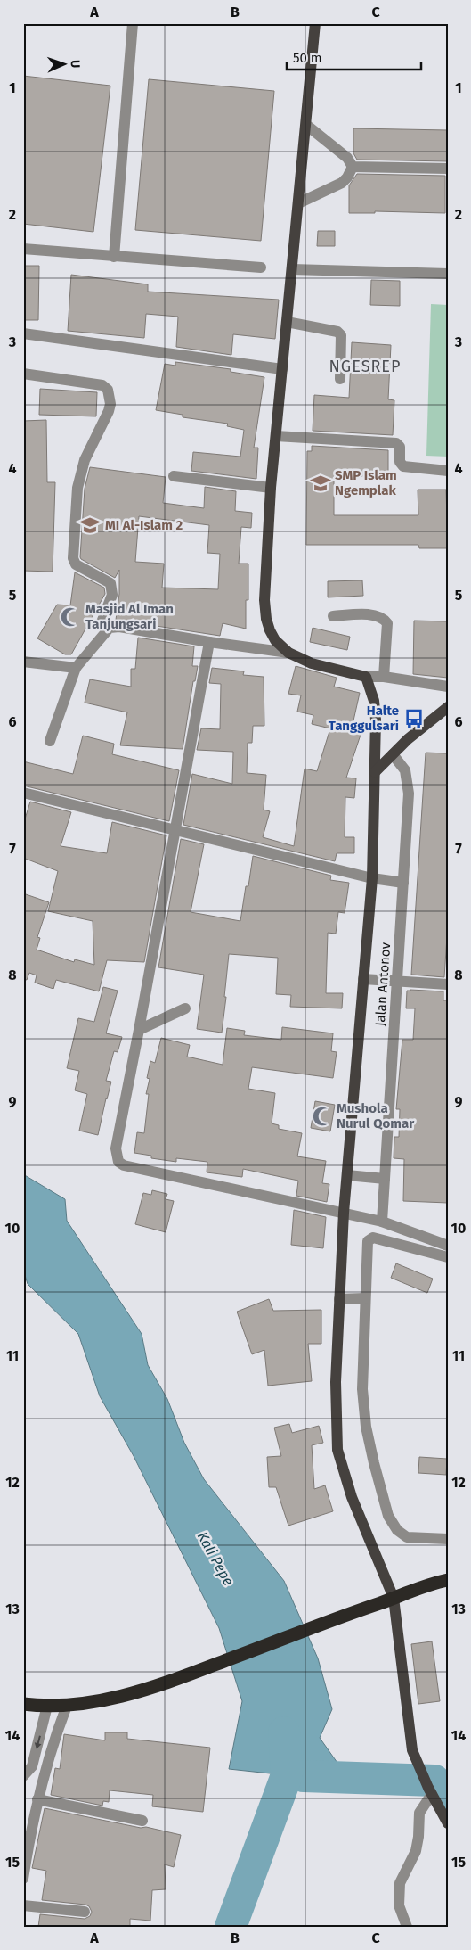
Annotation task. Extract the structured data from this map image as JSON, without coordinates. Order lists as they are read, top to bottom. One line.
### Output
{"streets":{"street":["Jalan Antonov"]},"districts":["NGESREP"],"water":["Kali Pepe"],"places":{"school or university":["SMP Islam Ngemplak","MI Al-Islam 2"],"mosque":["Masjid Al Iman Tanjungsari","Mushola Nurul Qomar"],"bus stop":["Halte Tanggulsari"]},"scale_bar":"50 m","north":"right","grid":{"columns":["A","B","C"],"rows":["1","2","3","4","5","6","7","8","9","10","11","12","13","14","15"]}}
